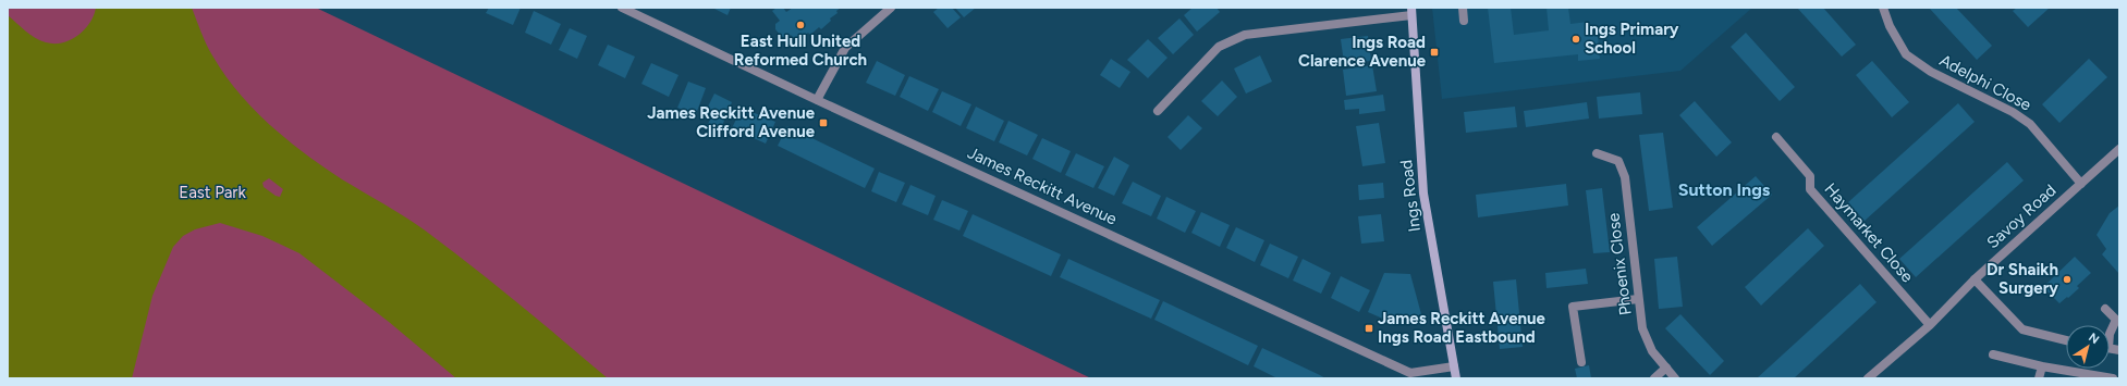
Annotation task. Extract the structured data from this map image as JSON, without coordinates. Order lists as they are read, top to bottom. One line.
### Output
{"streets":{"street":["Adelphi Close","James Reckitt Avenue","Ings Road","Savoy Road","Haymarket Close","Phoenix Close"]},"crossings":[["Adelphi Close","Savoy Road"],["James Reckitt Avenue","Ings Road"],["Savoy Road","Haymarket Close"]],"districts":["Sutton Ings"],"parks":["East Park"],"places":{"other":["East Hull United Reformed Church","Ings Primary School","Dr Shaikh Surgery"],"transit":["Ings Road Clarence Avenue","James Reckitt Avenue Clifford Avenue","James Reckitt Avenue Ings Road Eastbound"]},"north":"top right"}
